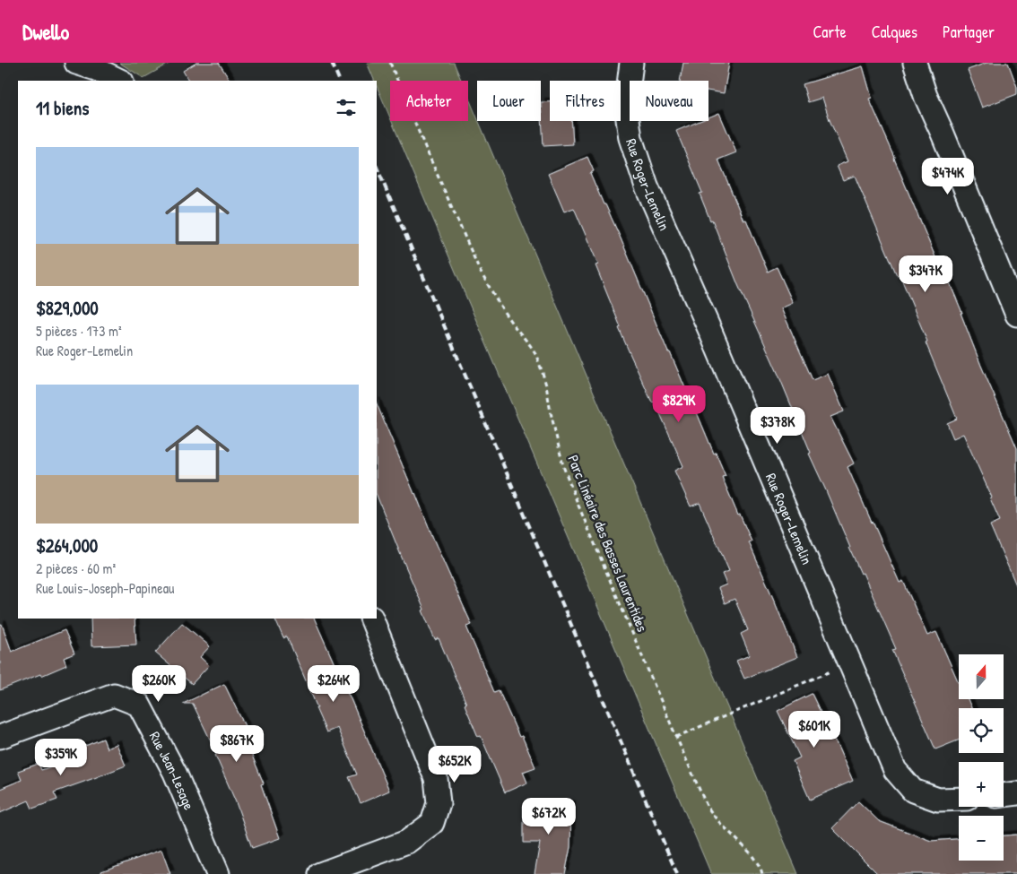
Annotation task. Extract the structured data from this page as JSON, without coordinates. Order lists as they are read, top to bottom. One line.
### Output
{"streets":{"street":["Rue Roger-Lemelin","Rue Jean-Lesage"],"path":["Parc Linéaire des Basses Laurentides"]},"north":"top","page":{"header":"Dwello","nav":["Carte","Calques","Partager"],"chip":["Acheter","Louer","Filtres","Nouveau"],"heading":"11 biens","list":[{"name":"$829,000","note":"5 pièces · 173 m² · Rue Roger-Lemelin"},{"name":"$264,000","note":"2 pièces · 60 m² · Rue Louis-Joseph-Papineau"}],"price":["$474K","$347K","$829K","$378K","$260K","$264K","$601K","$867K","$359K","$652K","$672K"],"map_buttons":["+","−"]}}
